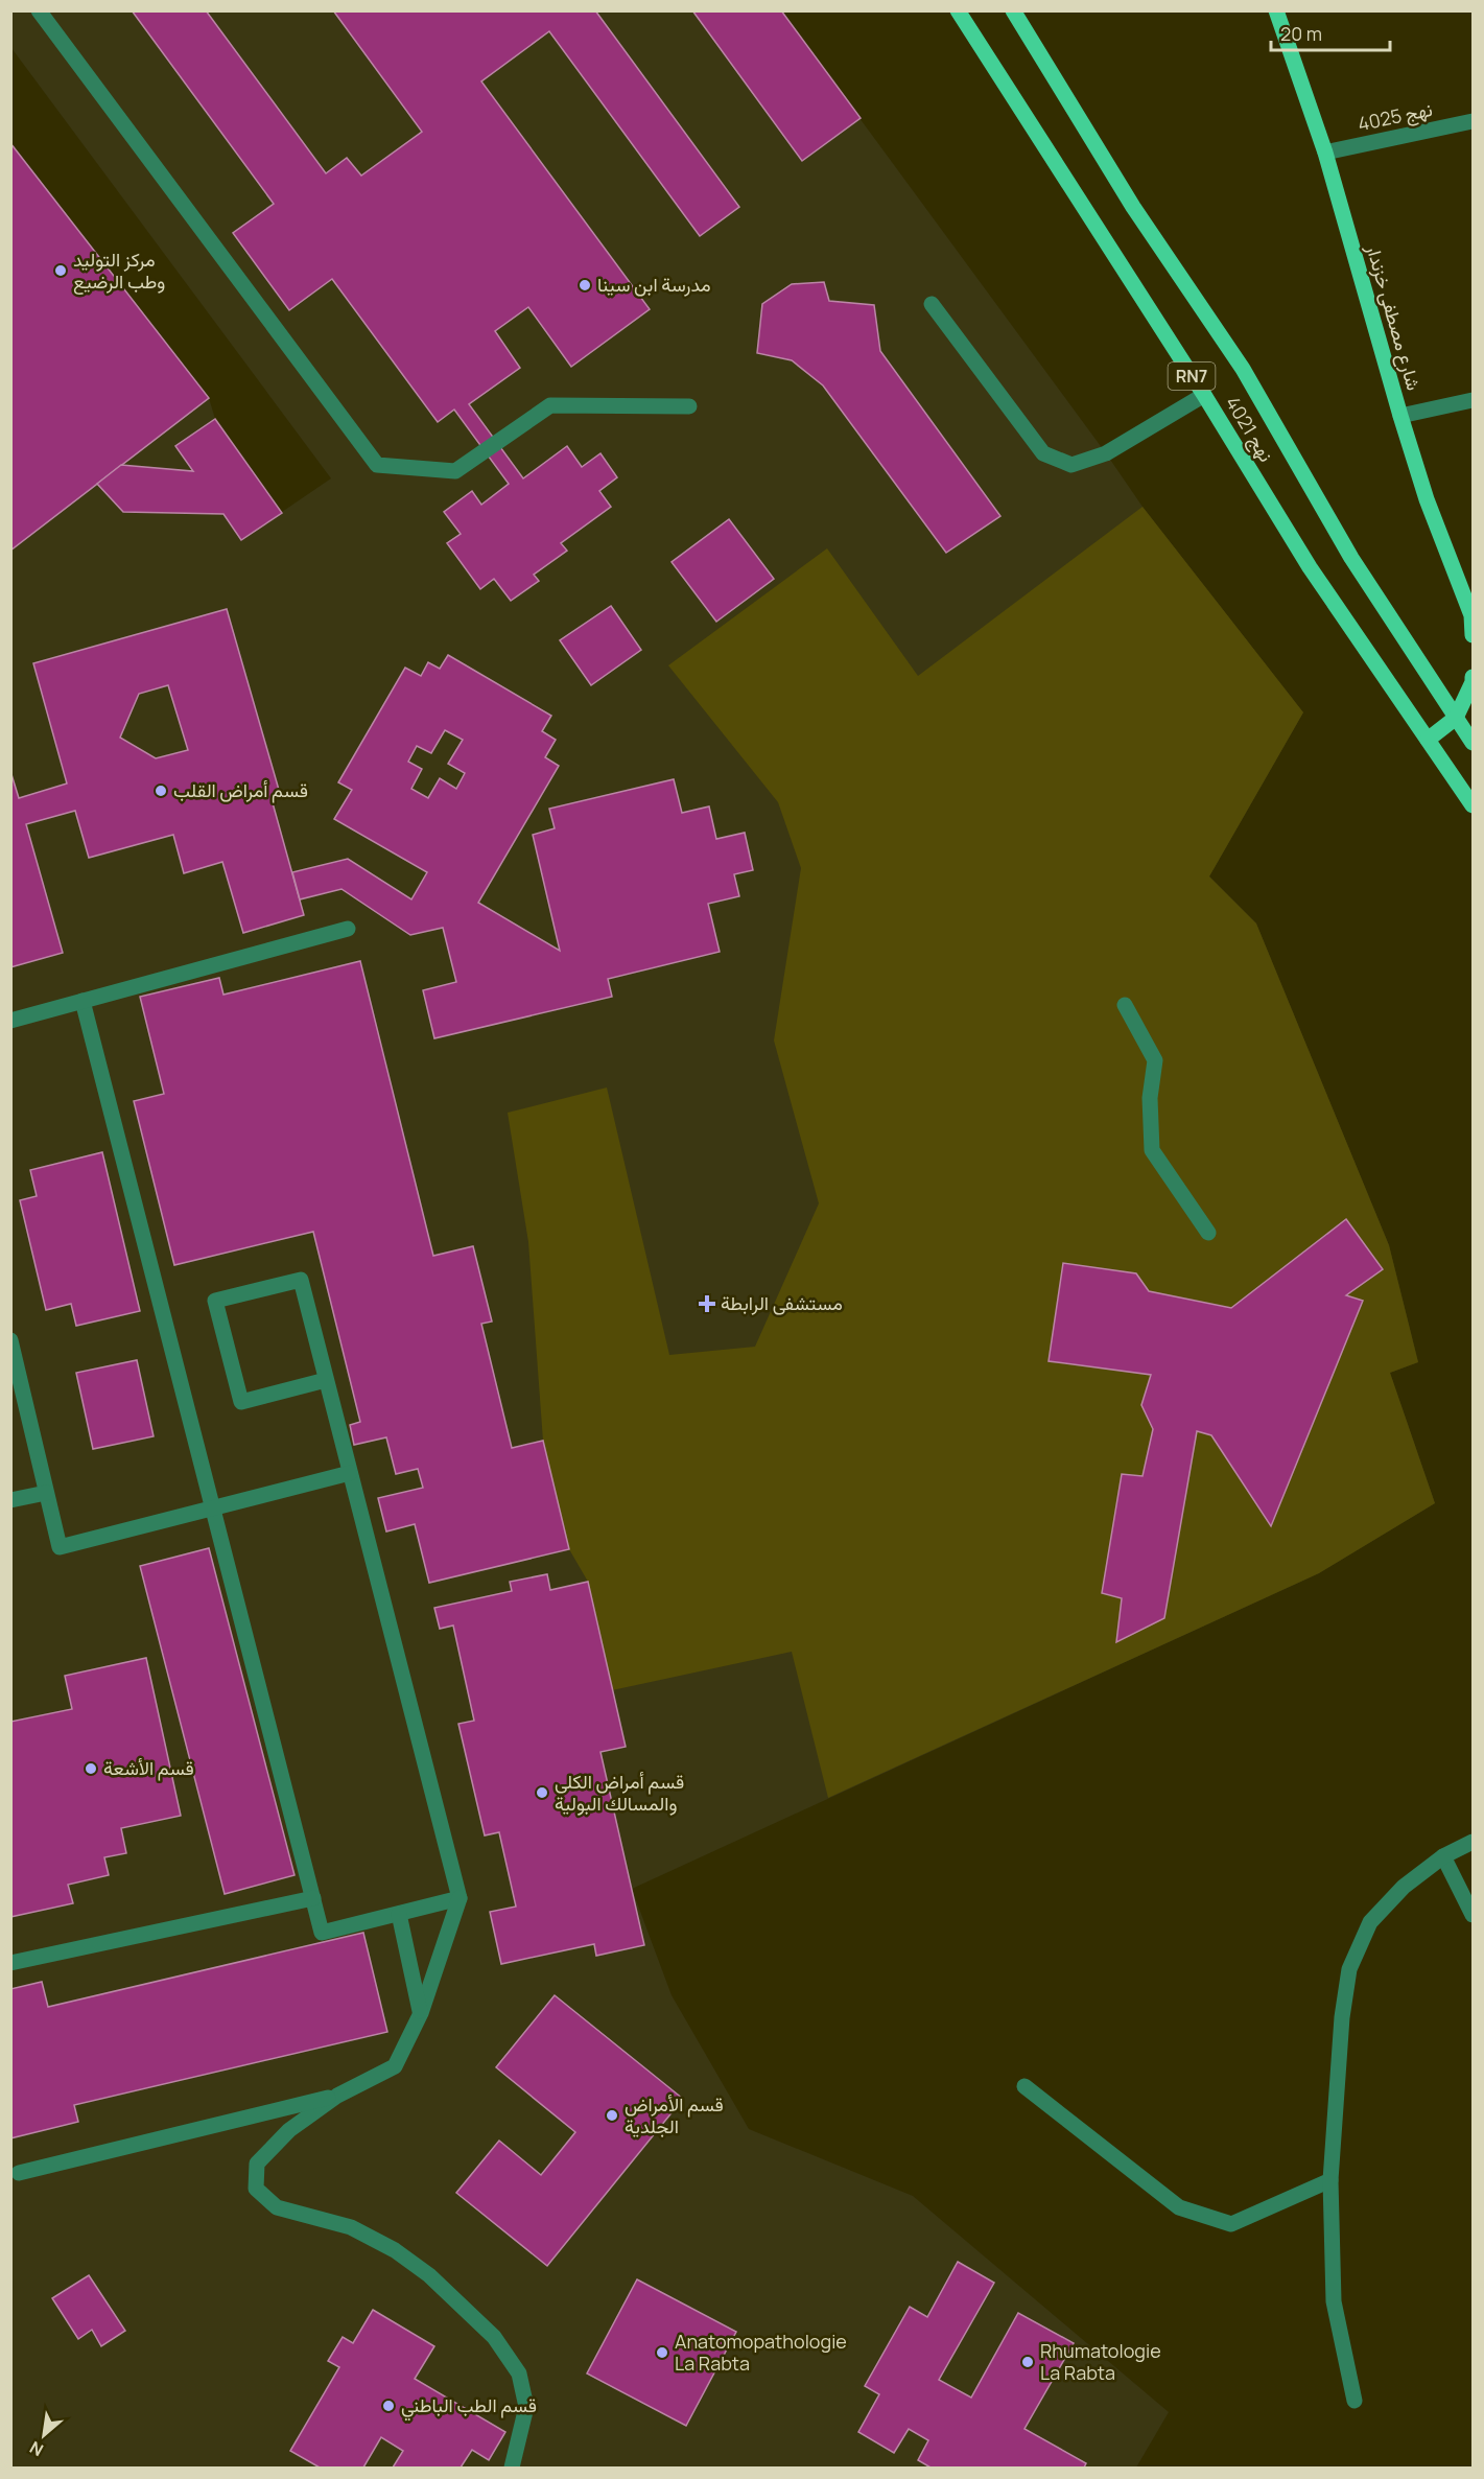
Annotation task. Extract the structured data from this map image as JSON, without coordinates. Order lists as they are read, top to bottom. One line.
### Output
{"streets":{"main road":["شارع مصطفى خزندار","RN7","نهج 4021"],"street":["نهج 4025"]},"crossings":[["نهج 4025","شارع مصطفى خزندار"],["RN7","نهج 4021"]],"places":{"other":["مركز التوليد وطب الرضيع","مدرسة ابن سينا","قسم أمراض القلب","قسم الأشعة","قسم أمراض الكلى والمسالك البولية","قسم الأمراض الجلدية","Anatomopathologie La Rabta","Rhumatologie La Rabta","قسم الطب الباطني"],"health":["مستشفى الرابطة"]},"scale_bar":"20 m","north":"bottom left"}
